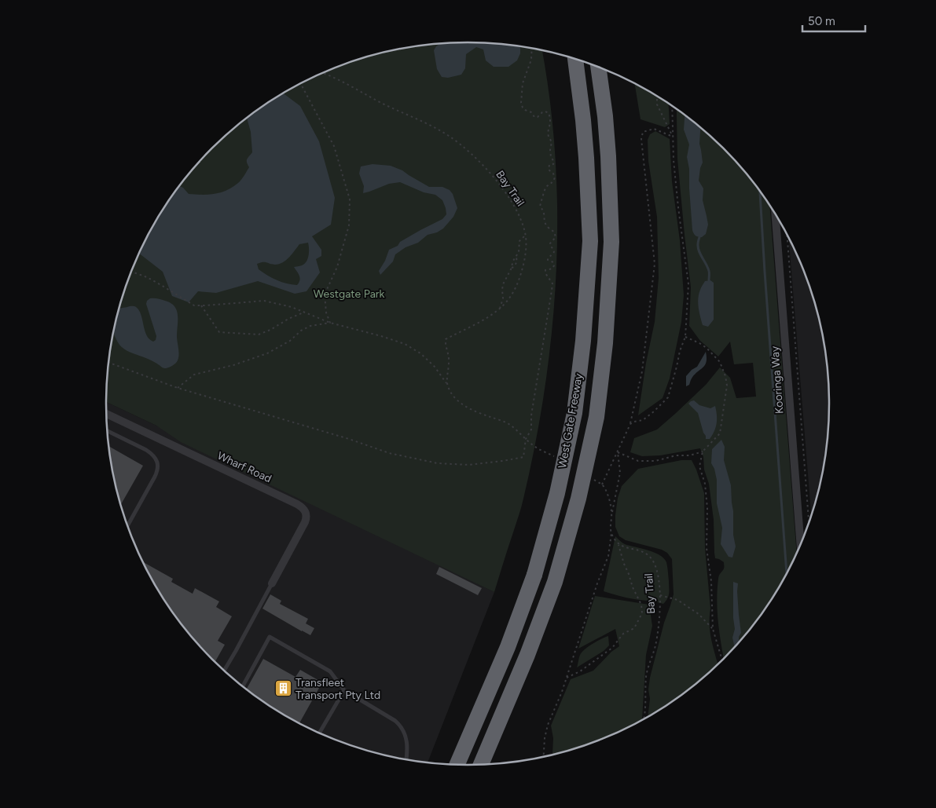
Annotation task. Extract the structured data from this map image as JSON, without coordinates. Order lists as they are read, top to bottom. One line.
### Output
{"streets":{"highway":["West Gate Freeway"],"street":["Kooringa Way","Wharf Road"],"path":["Bay Trail"]},"parks":["Westgate Park"],"places":{"building":["Transfleet Transport Pty Ltd"]},"scale_bar":"50 m"}
